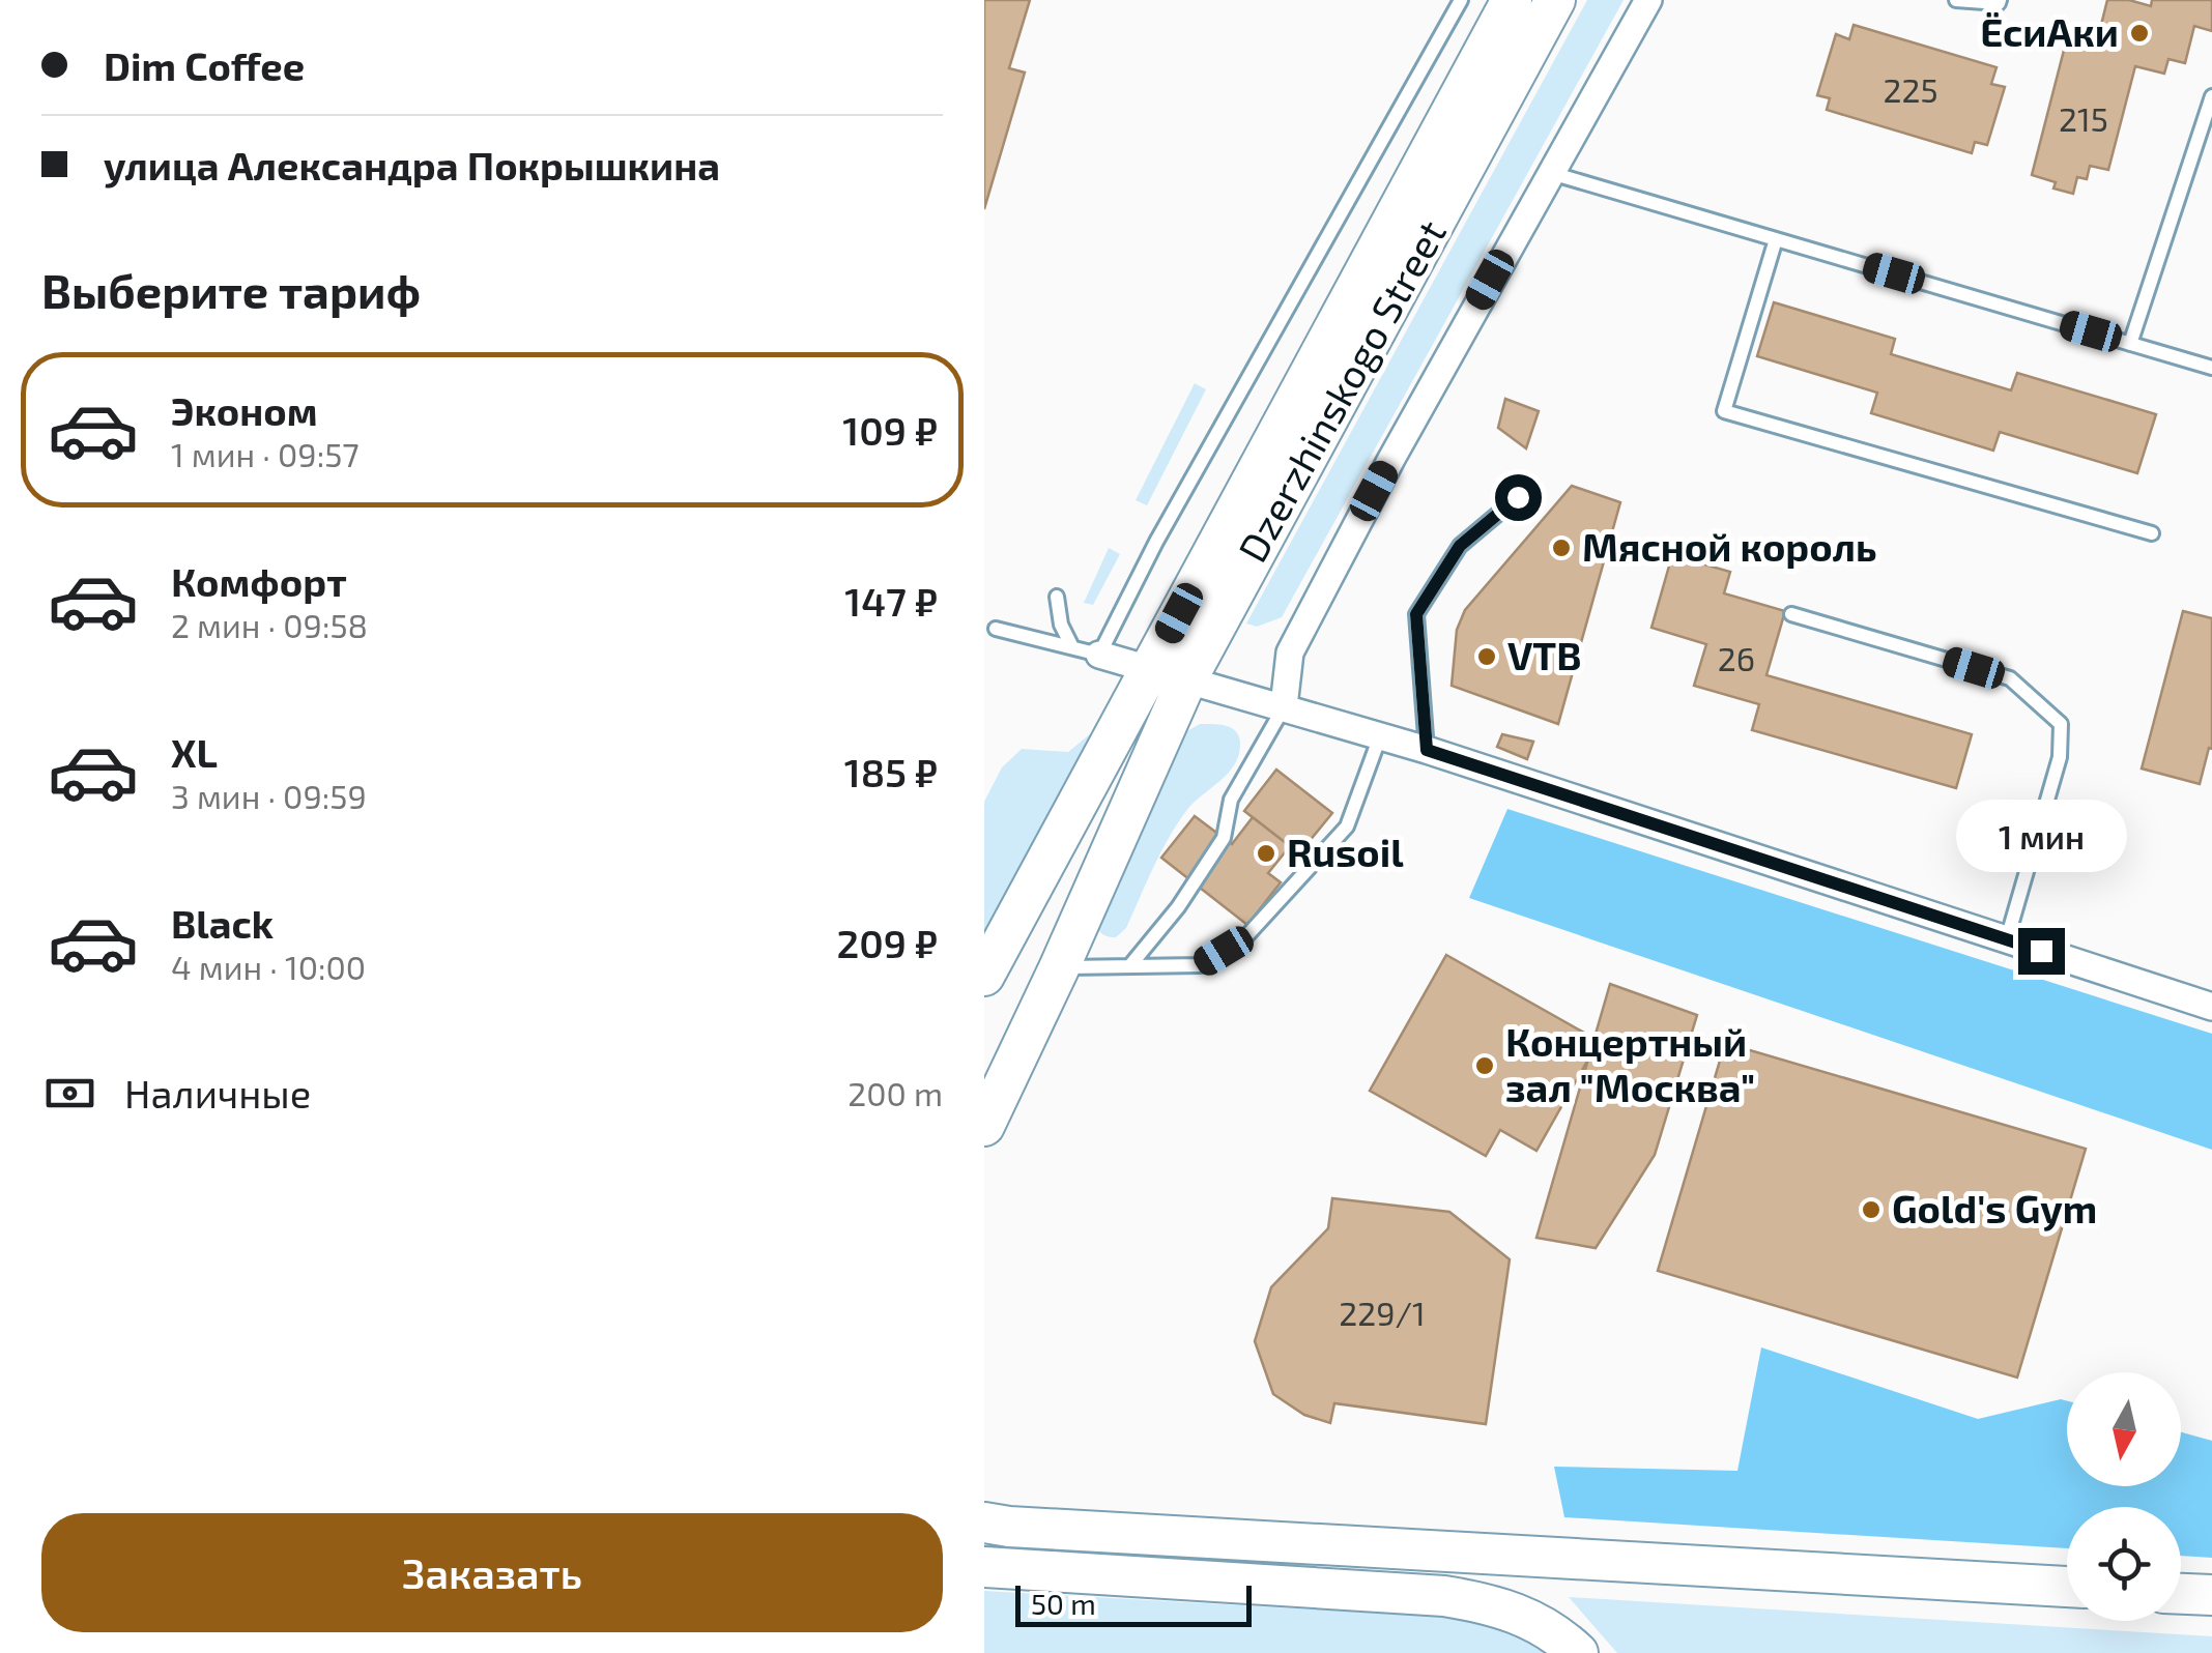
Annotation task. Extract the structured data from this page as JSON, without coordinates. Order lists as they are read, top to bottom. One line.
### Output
{"streets":{"main road":["Dzerzhinskogo Street"]},"places":["ЁсиАки","Мясной король","VTB","Rusoil","Концертный зал \"Москва\"","Gold's Gym"],"house_numbers":["225","215","26","229/1"],"scale_bar":"50 m","north":"bottom","page":{"banner":["Dim Coffee","улица Александра Покрышкина"],"heading":"Выберите тариф","list":[{"name":"Эконом","note":"1 мин · 09:57","value":"109 ₽"},{"name":"Комфорт","note":"2 мин · 09:58","value":"147 ₽"},{"name":"XL","note":"3 мин · 09:59","value":"185 ₽"},{"name":"Black","note":"4 мин · 10:00","value":"209 ₽"}],"bubble":"1 мин","pay":["Наличные","200 m"],"buttons":"Заказать","scale":"50 m"}}
